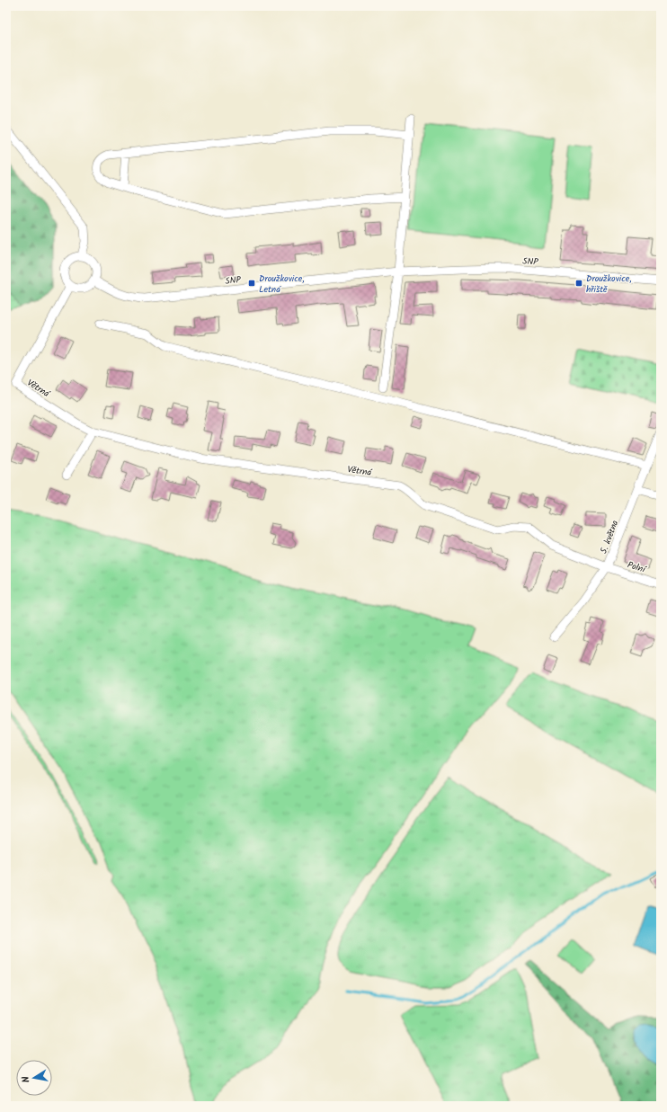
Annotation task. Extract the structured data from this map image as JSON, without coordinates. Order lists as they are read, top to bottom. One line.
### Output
{"streets":{"street":["SNP","Větrná","5. května","Polní"]},"crossings":[["SNP","Větrná"],["Větrná","5. května"],["Větrná","Polní"],["5. května","Polní"]],"places":{"transit":["Droužkovice, Letná","Droužkovice, hřiště"]},"north":"left"}
